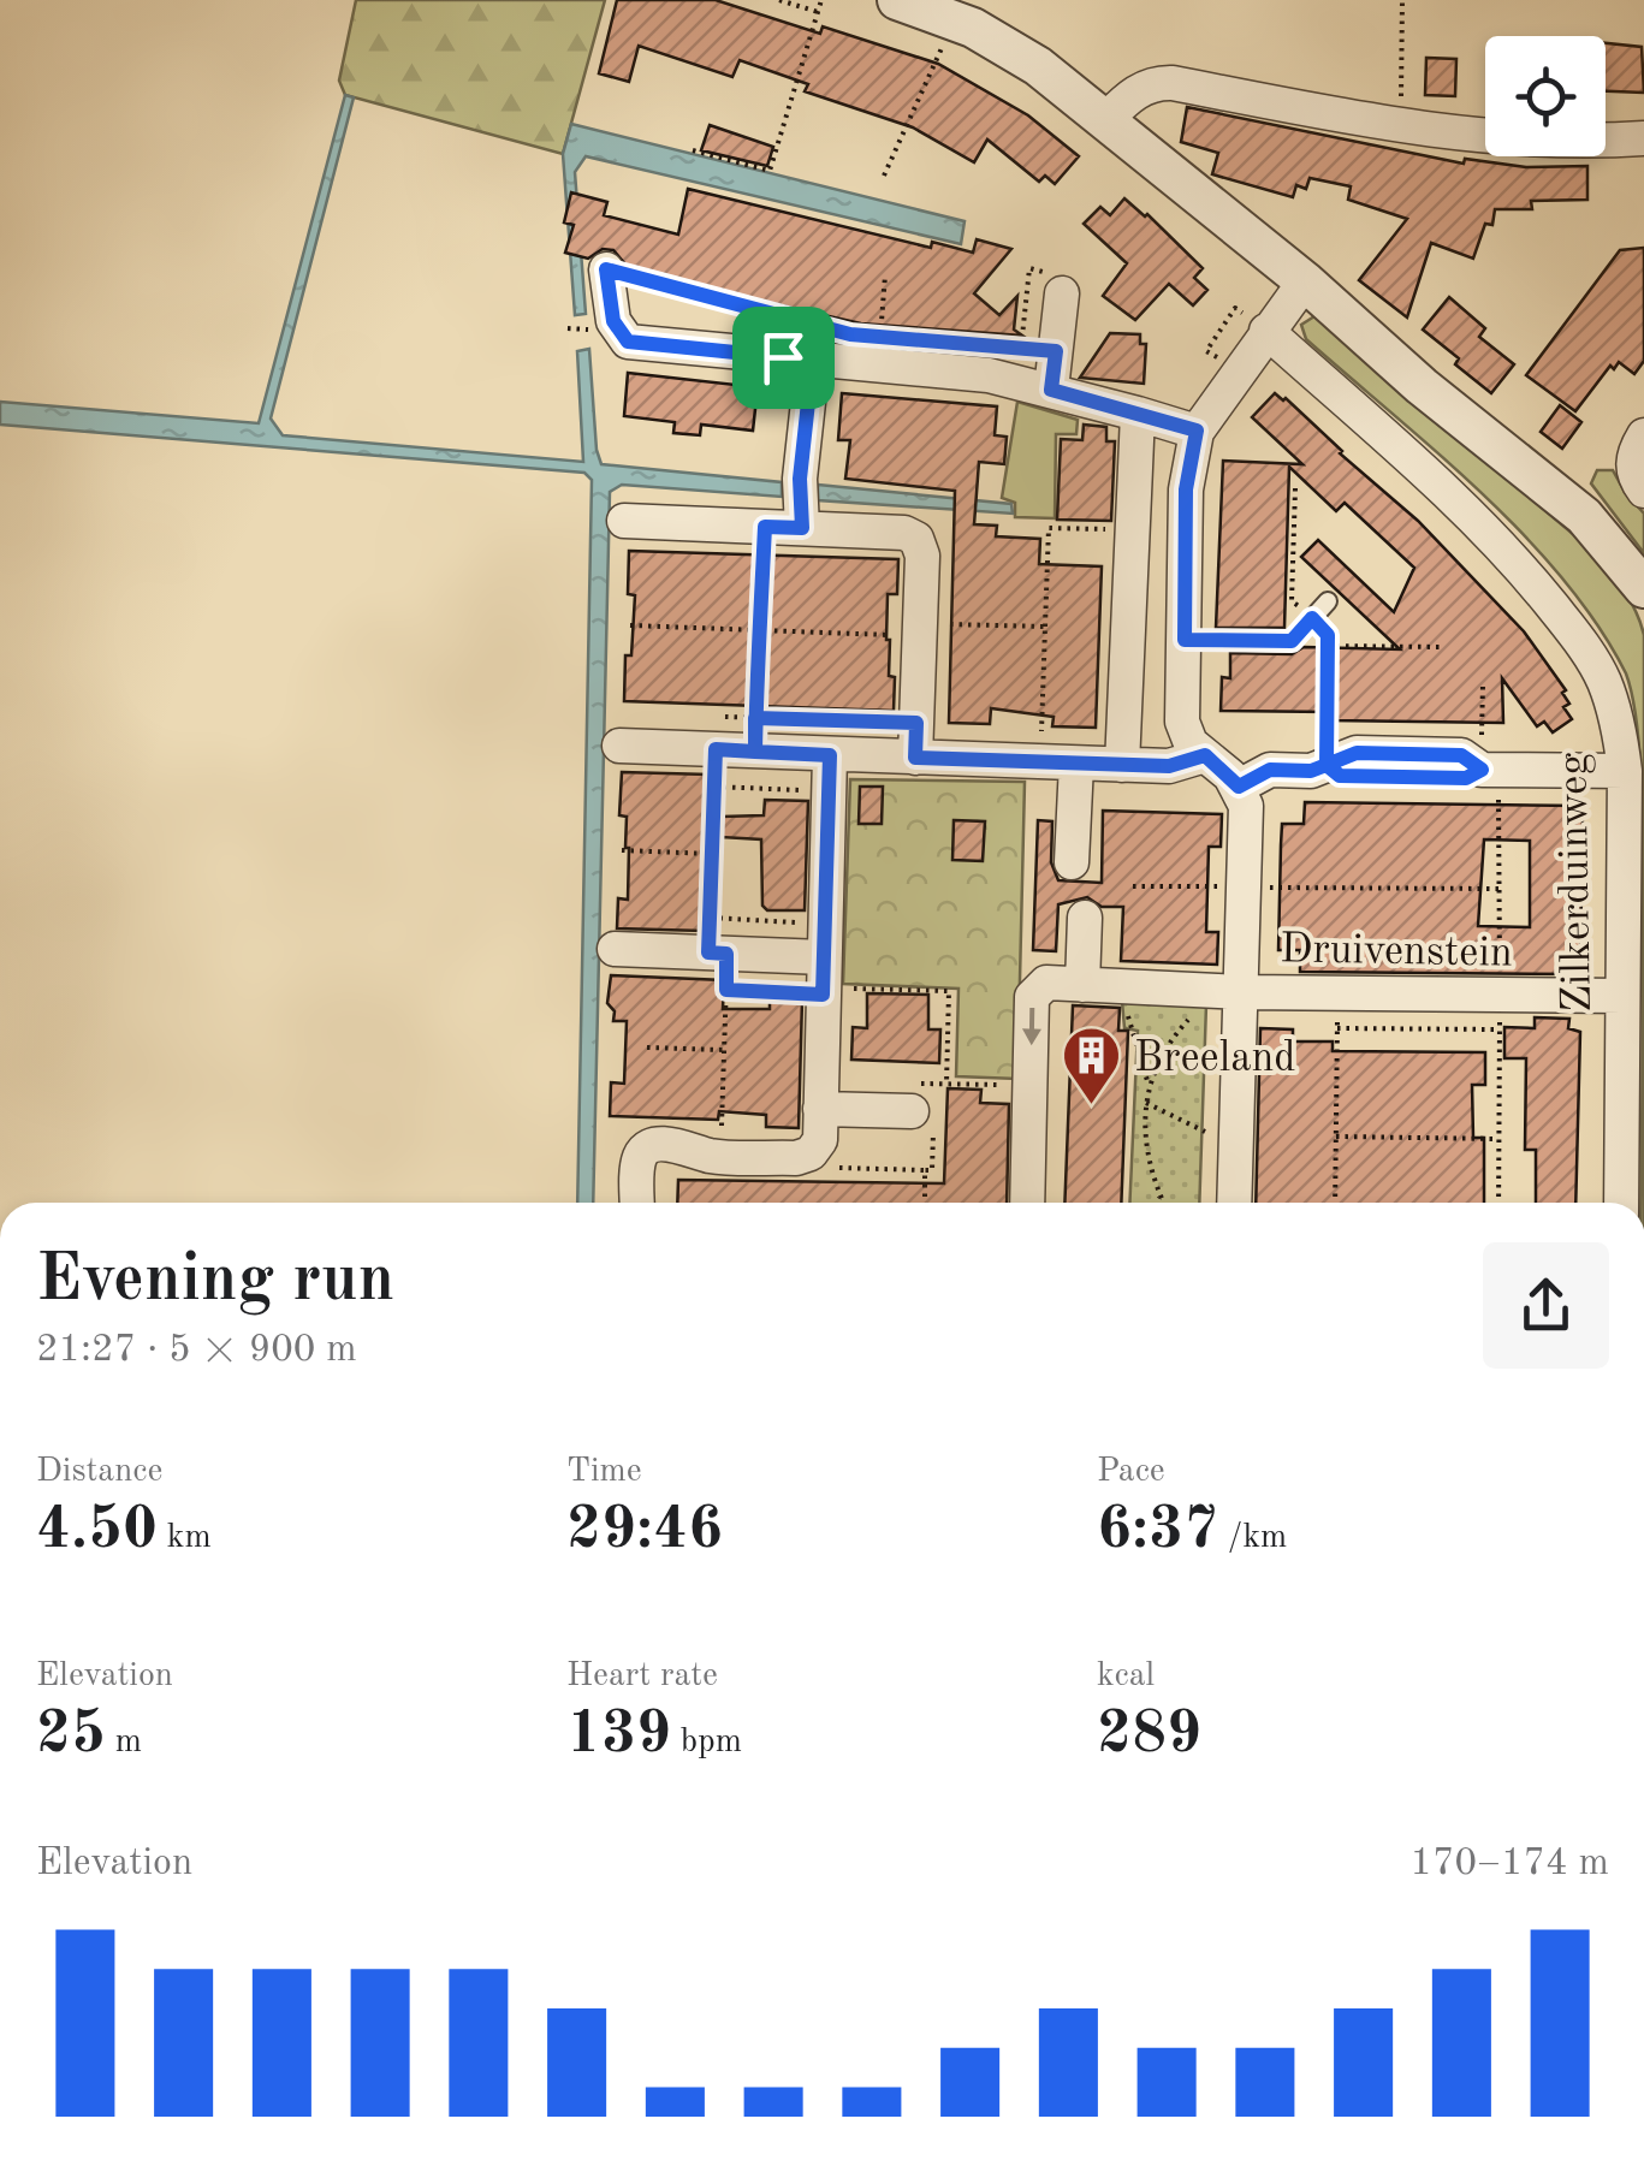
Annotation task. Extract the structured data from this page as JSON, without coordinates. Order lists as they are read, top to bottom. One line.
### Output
{"streets":{"street":["Zilkerduinweg","Druivenstein"]},"crossings":[["Zilkerduinweg","Druivenstein"]],"places":{"building":["Breeland"]},"page":{"heading":["Evening run","21:27 · 5 × 900 m"],"stats":[["Distance","4.50 km"],["Time","29:46"],["Pace","6:37 /km"],["Elevation","25 m"],["Heart rate","139 bpm"],["kcal","289"]],"chart":["Elevation","170–174 m"]}}
